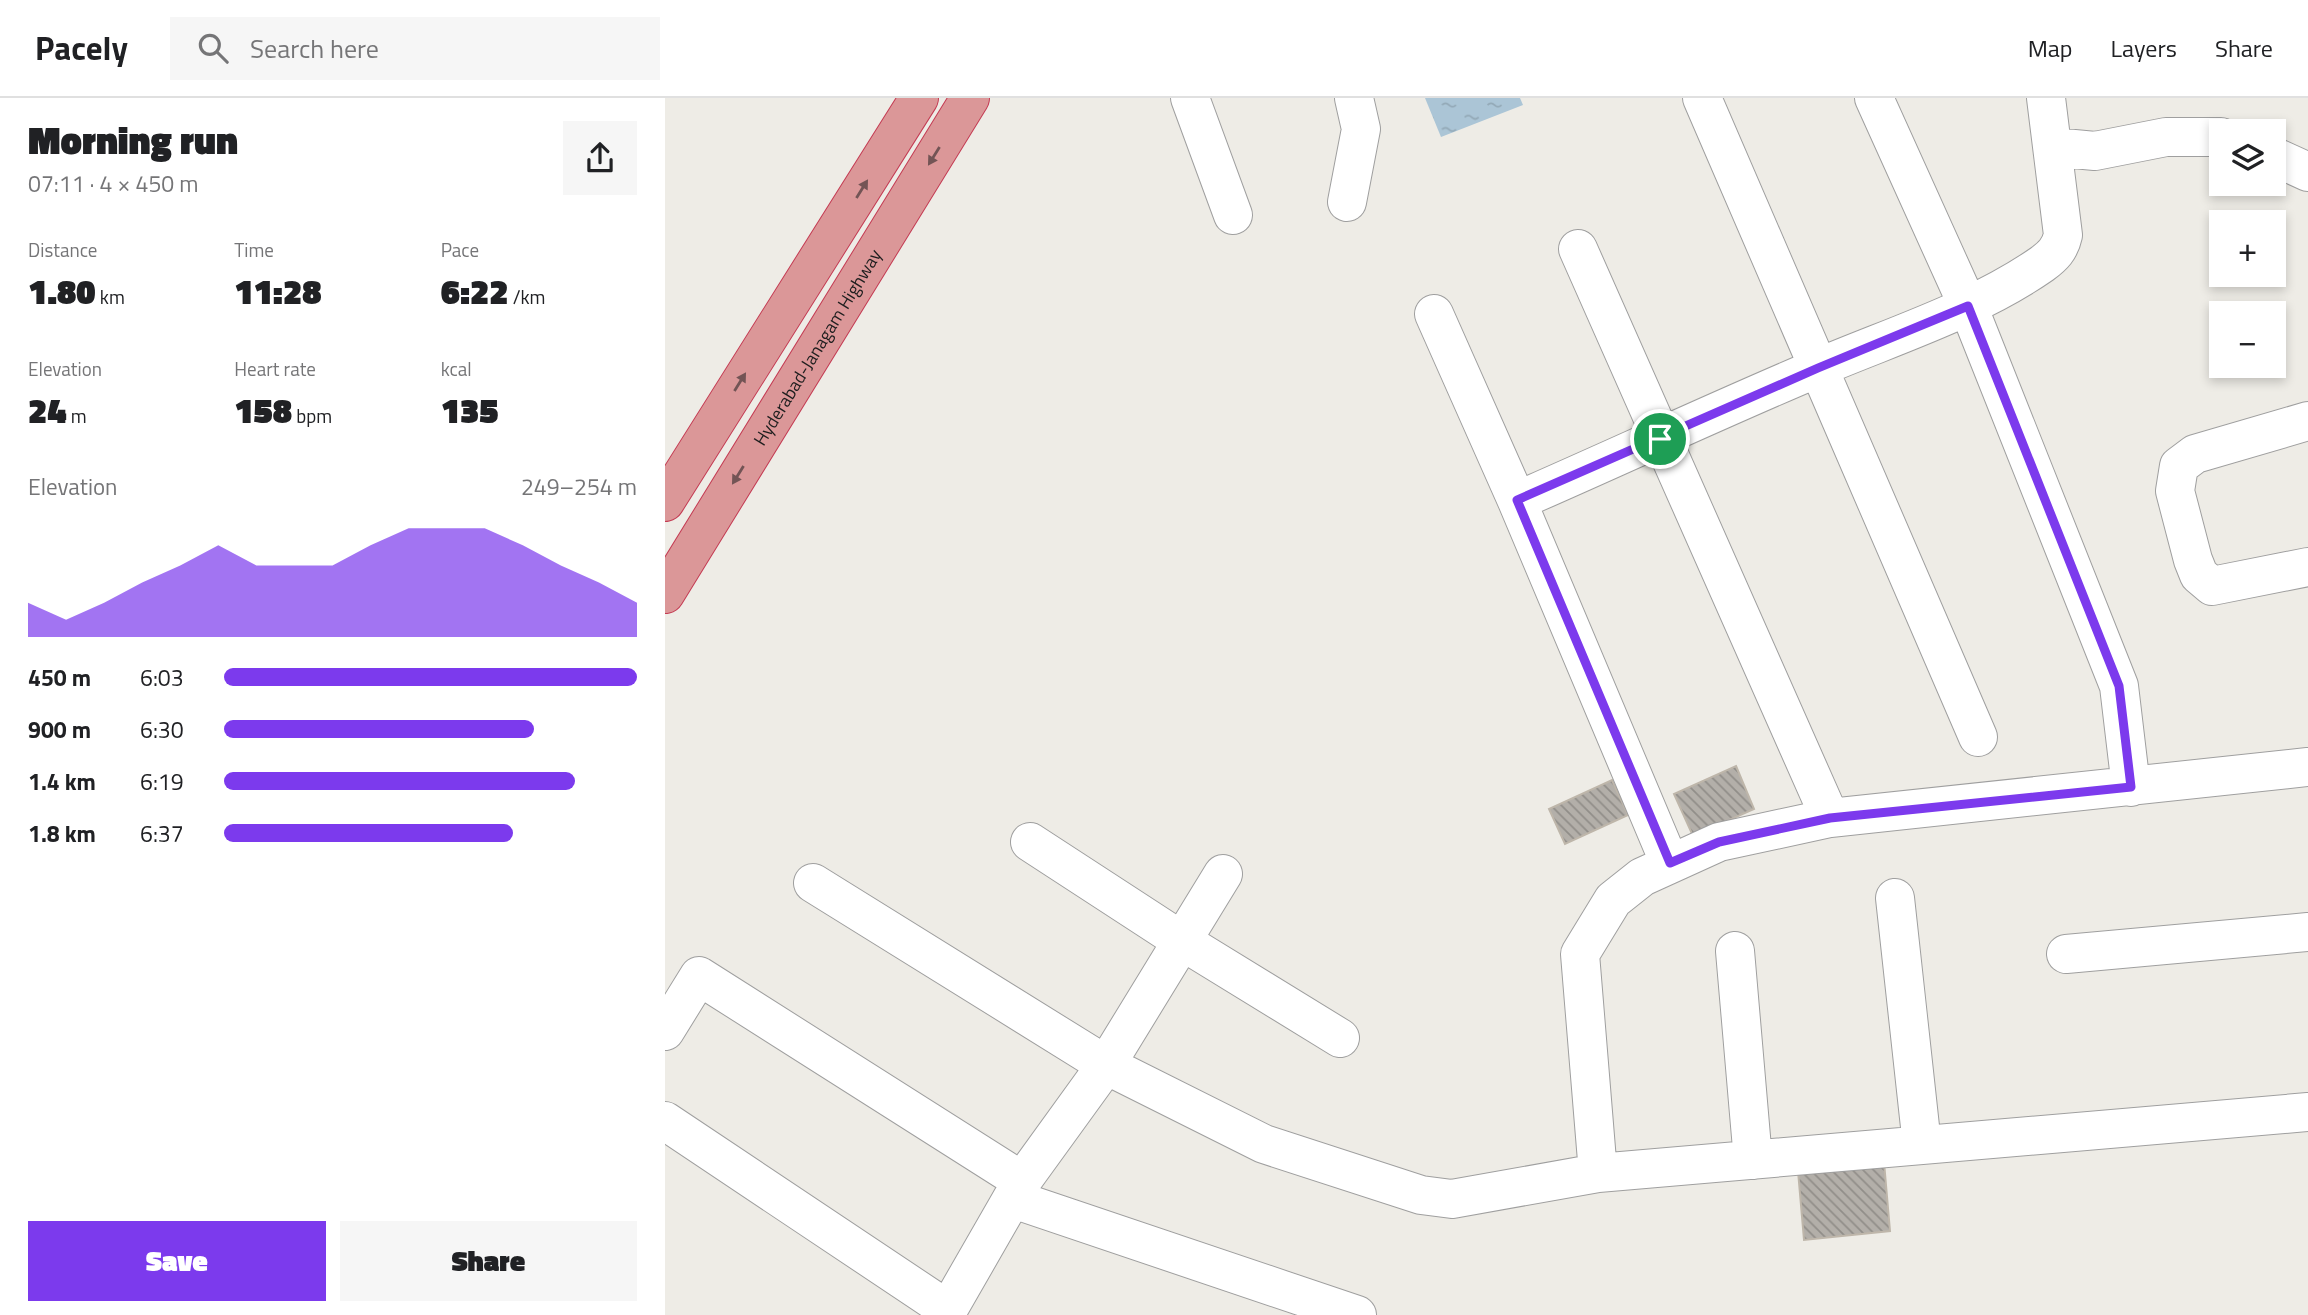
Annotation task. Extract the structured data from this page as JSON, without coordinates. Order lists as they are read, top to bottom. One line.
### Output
{"streets":{"highway":["Hyderabad-Janagam Highway"]},"page":{"header":"Pacely","search":"Search here","nav":["Map","Layers","Share"],"heading":["Morning run","07:11 · 4 × 450 m"],"map_buttons":["+","−"],"stats":[["Distance","1.80 km"],["Time","11:28"],["Pace","6:22 /km"],["Elevation","24 m"],["Heart rate","158 bpm"],["kcal","135"]],"chart":["Elevation","249–254 m"],"list":[{"name":"450 m","note":"6:03"},{"name":"900 m","note":"6:30"},{"name":"1.4 km","note":"6:19"},{"name":"1.8 km","note":"6:37"}],"buttons":["Save","Share"]}}
